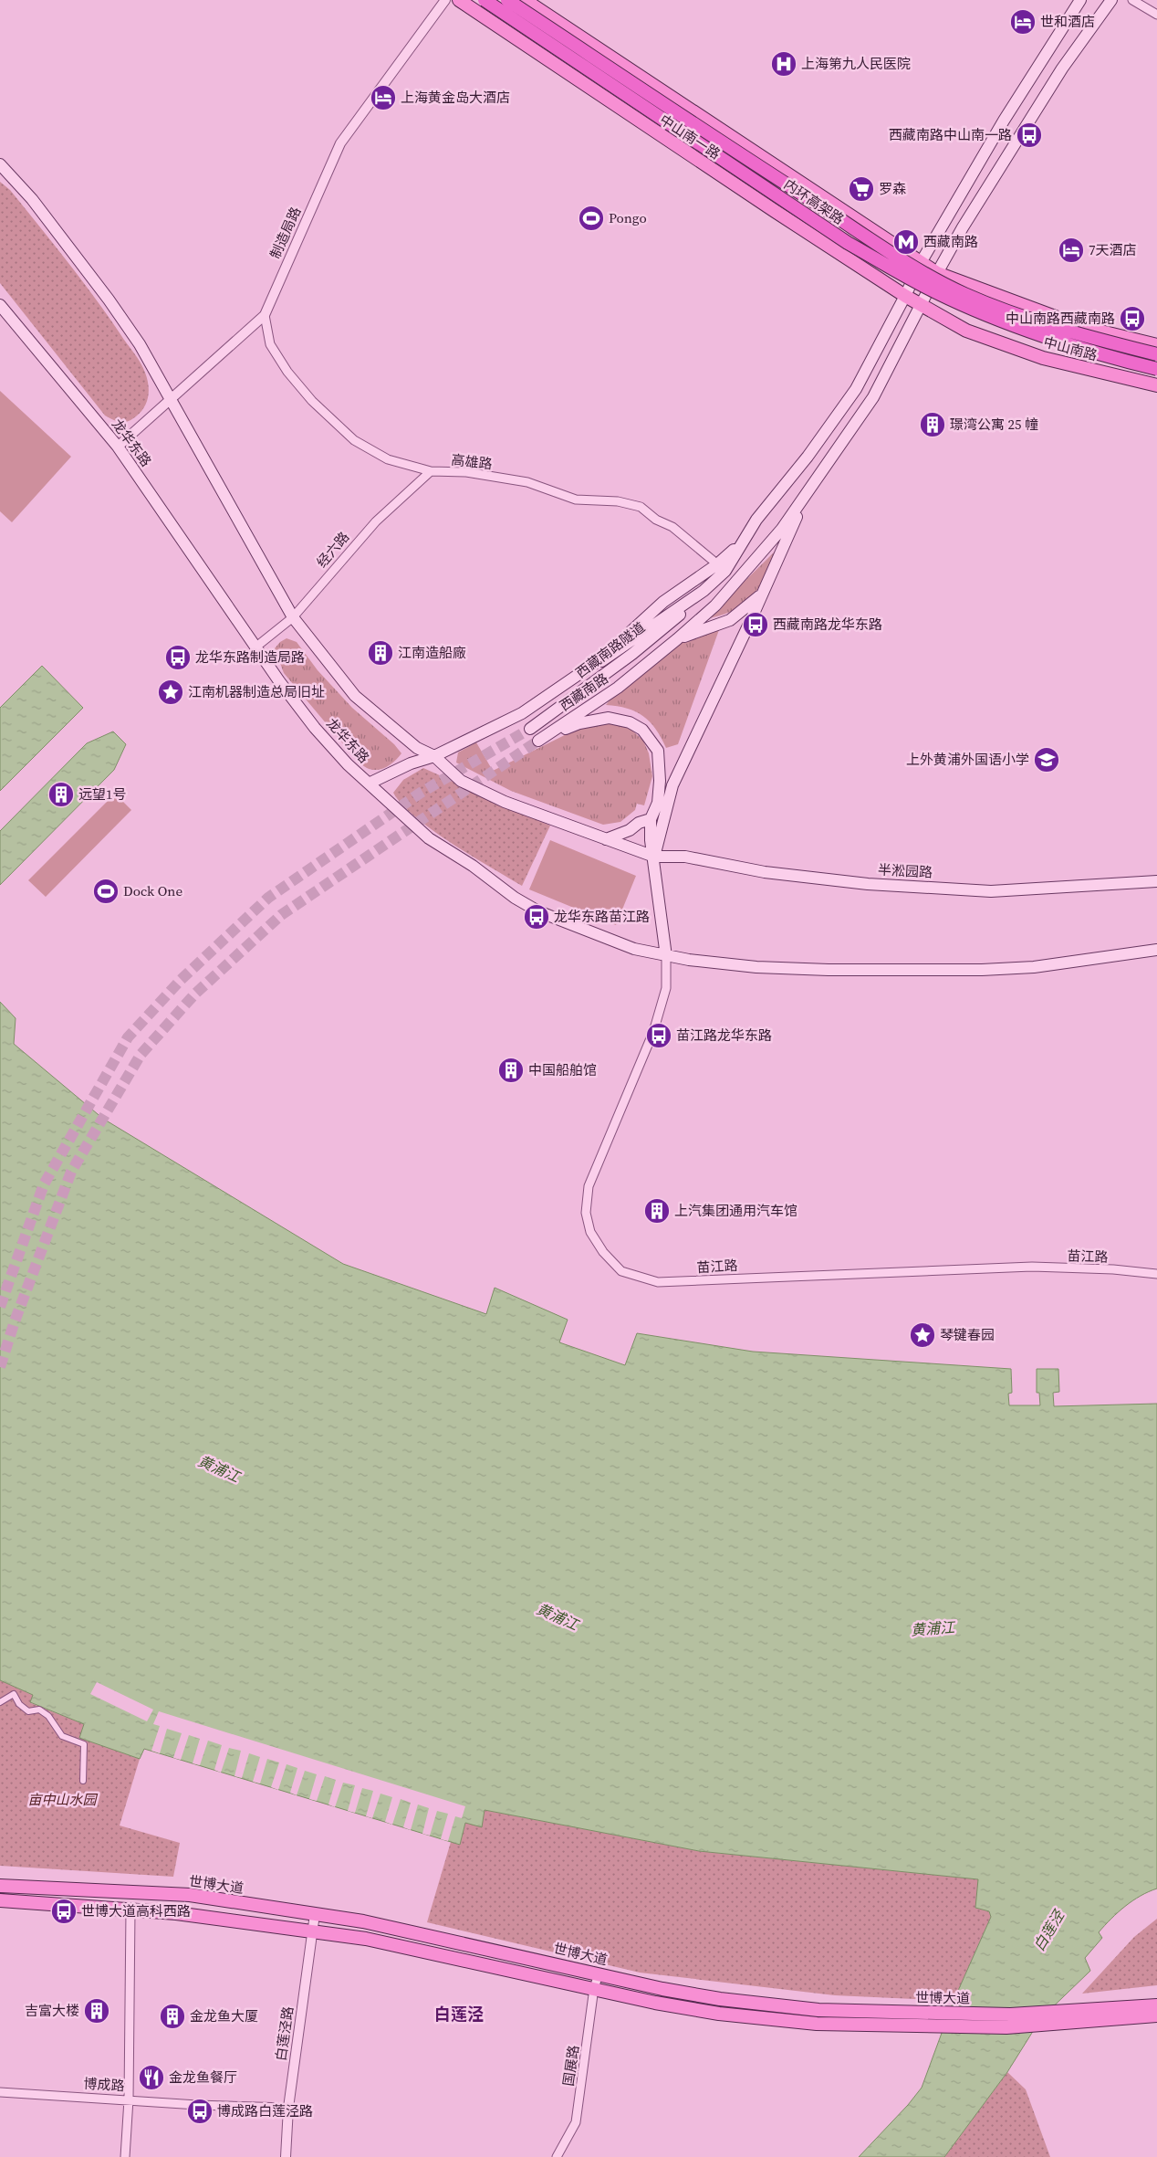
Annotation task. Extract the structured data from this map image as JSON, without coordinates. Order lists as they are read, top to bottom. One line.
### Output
{"streets":{"highway":["内环高架路"],"main road":["中山南一路","中山南路","龙华东路","西藏南路隧道","西藏南路","半淞园路","世博大道"],"street":["制造局路","高雄路","经六路","苗江路","白莲泾路","国展路","博成路"]},"crossings":[["中山南一路","中山南路"],["中山南一路","西藏南路"],["制造局路","龙华东路"],["制造局路","高雄路"],["中山南路","西藏南路"],["龙华东路","经六路"],["龙华东路","西藏南路"],["龙华东路","苗江路"],["高雄路","经六路"],["高雄路","西藏南路"],["西藏南路隧道","西藏南路"],["西藏南路","半淞园路"],["西藏南路","苗江路"],["世博大道","白莲泾路"],["世博大道","国展路"],["白莲泾路","博成路"]],"districts":["白莲泾"],"water":["黄浦江","白莲泾"],"parks":["亩中山水园"],"places":{"hotel":["世和酒店","上海黄金岛大酒店","7天酒店"],"hospital":["上海第九人民医院"],"bus stop":["西藏南路中山南一路","中山南路西藏南路","西藏南路龙华东路","龙华东路制造局路","龙华东路苗江路","苗江路龙华东路","世博大道高科西路","博成路白莲泾路"],"supermarket":["罗森"],"sports":["Pongo","Dock One"],"metro station":["西藏南路"],"building":["璟湾公寓 25 幢","江南造船廠","远望1号","中国船舶馆","上汽集团通用汽车馆","吉富大楼","金龙鱼大厦"],"place":["江南机器制造总局旧址","琴键春园"],"school or university":["上外黄浦外国语小学"],"restaurant":["金龙鱼餐厅"]}}
